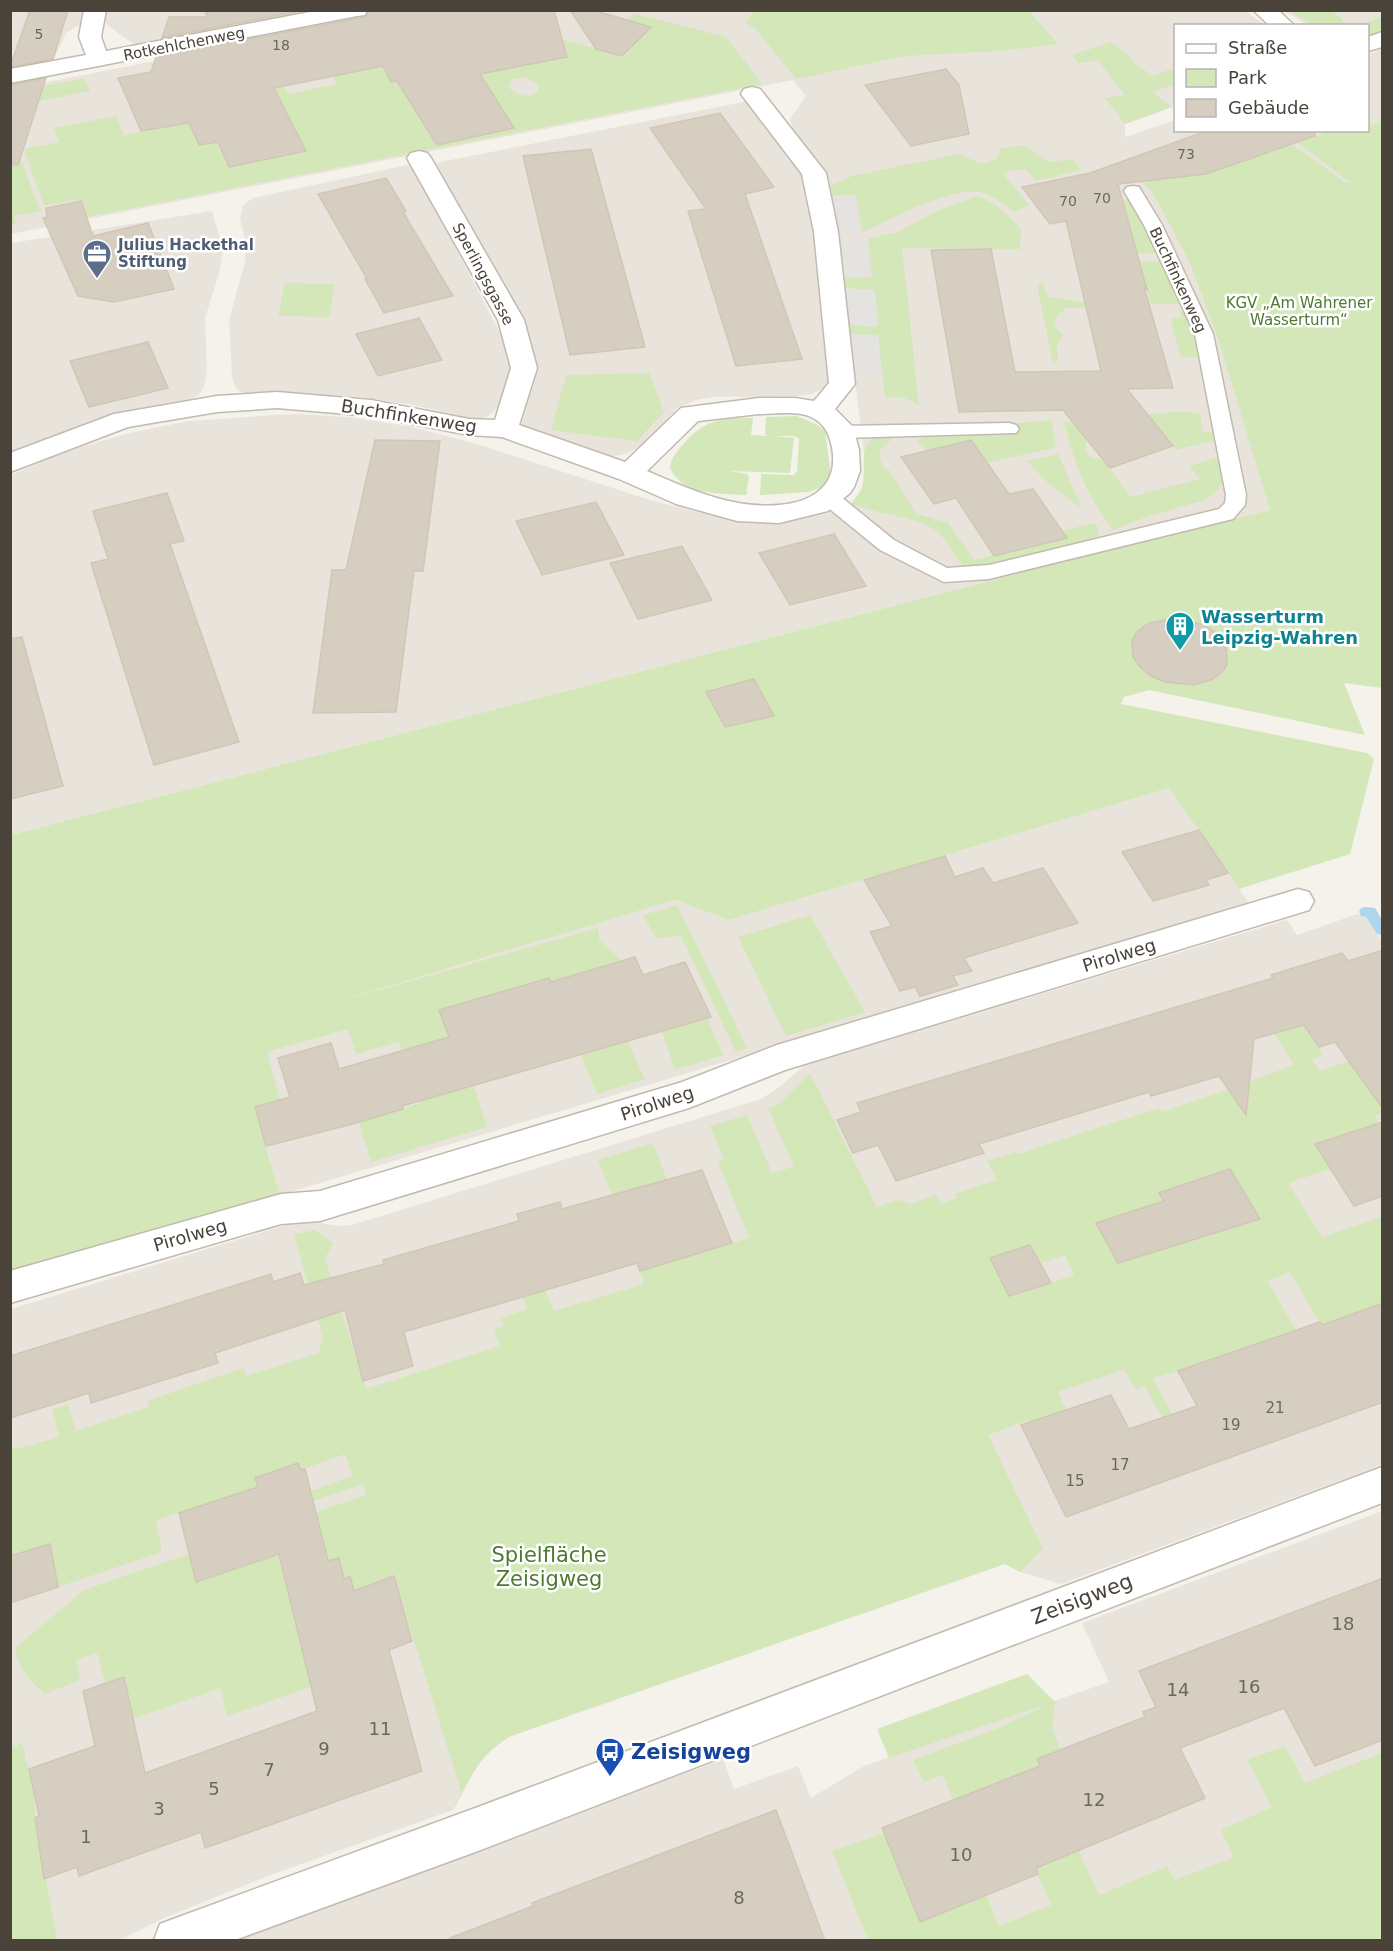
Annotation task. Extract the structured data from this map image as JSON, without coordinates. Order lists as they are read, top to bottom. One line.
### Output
{"streets":{"street":["Rotkehlchenweg","Sperlingsgasse","Buchfinkenweg","Pirolweg","Zeisigweg"]},"crossings":[["Sperlingsgasse","Buchfinkenweg"]],"parks":["KGV „Am Wahrener Wasserturm“","Spielfläche Zeisigweg"],"places":{"office":["Julius Hackethal Stiftung"],"building":["Wasserturm Leipzig-Wahren"],"bus stop":["Zeisigweg"]},"house_numbers":["5","18","73","70","70","21","19","17","15","18","16","14","11","9","7","5","12","3","1","10","8"],"legend":["Straße","Park","Gebäude"]}
